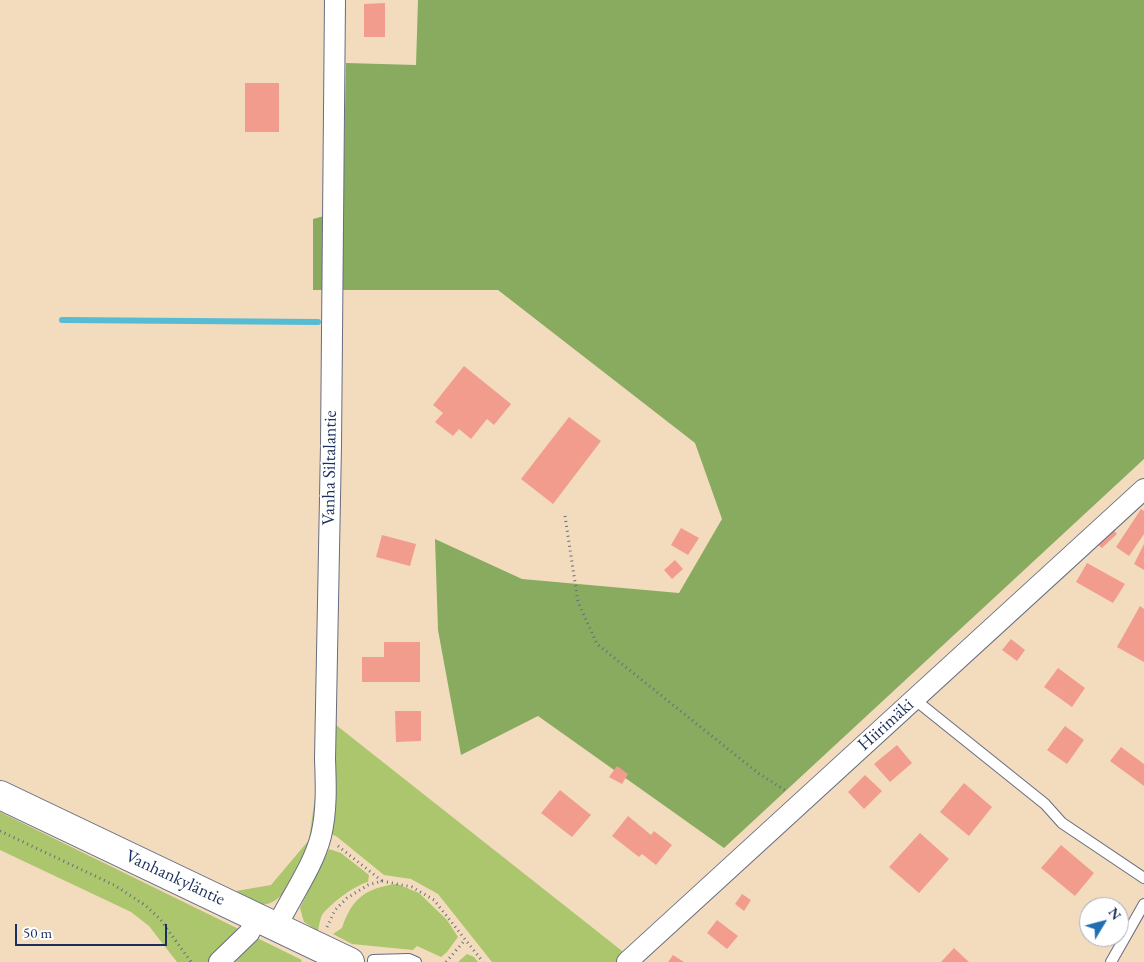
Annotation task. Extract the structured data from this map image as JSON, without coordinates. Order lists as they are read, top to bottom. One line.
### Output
{"streets":{"street":["Vanha Siltalantie","Hiirimäki","Vanhankyläntie"]},"crossings":[["Vanha Siltalantie","Vanhankyläntie"]],"scale_bar":"50 m","north":"top right"}
